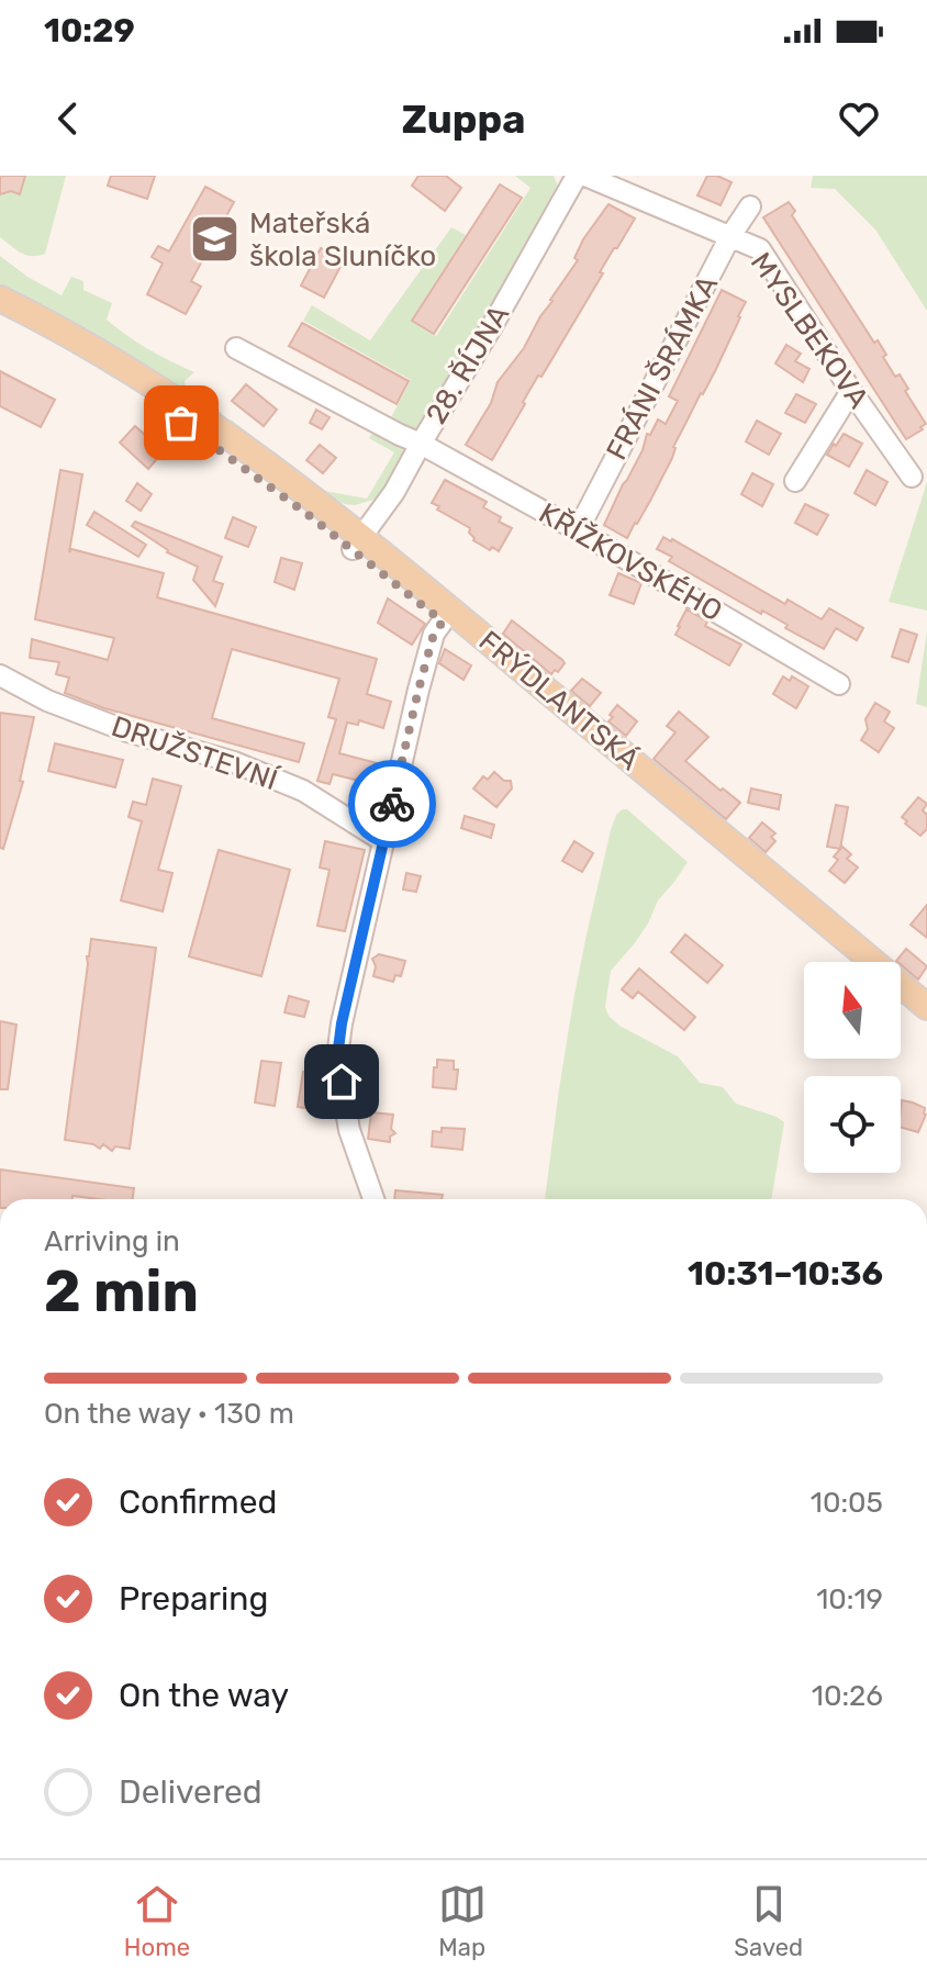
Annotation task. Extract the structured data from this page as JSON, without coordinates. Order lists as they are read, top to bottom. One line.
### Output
{"streets":{"main road":["FRÝDLANTSKÁ"],"street":["MYSLBEKOVA","28. ŘÍJNA","FRÁNI ŠRÁMKA","KŘÍŽKOVSKÉHO","DRUŽSTEVNÍ"]},"crossings":[["MYSLBEKOVA","FRÁNI ŠRÁMKA"],["28. ŘÍJNA","KŘÍŽKOVSKÉHO"],["28. ŘÍJNA","FRÝDLANTSKÁ"],["FRÁNI ŠRÁMKA","KŘÍŽKOVSKÉHO"]],"places":{"school or university":["Mateřská škola Sluníčko"]},"north":"top","page":{"status":"10:29","header":"Zuppa","heading":["2 min","Arriving in","10:31–10:36"],"bar":"On the way · 130 m","list":[["Confirmed","10:05"],["Preparing","10:19"],["On the way","10:26"],"Delivered"],"tabs":["Home","Map","Saved"]}}
